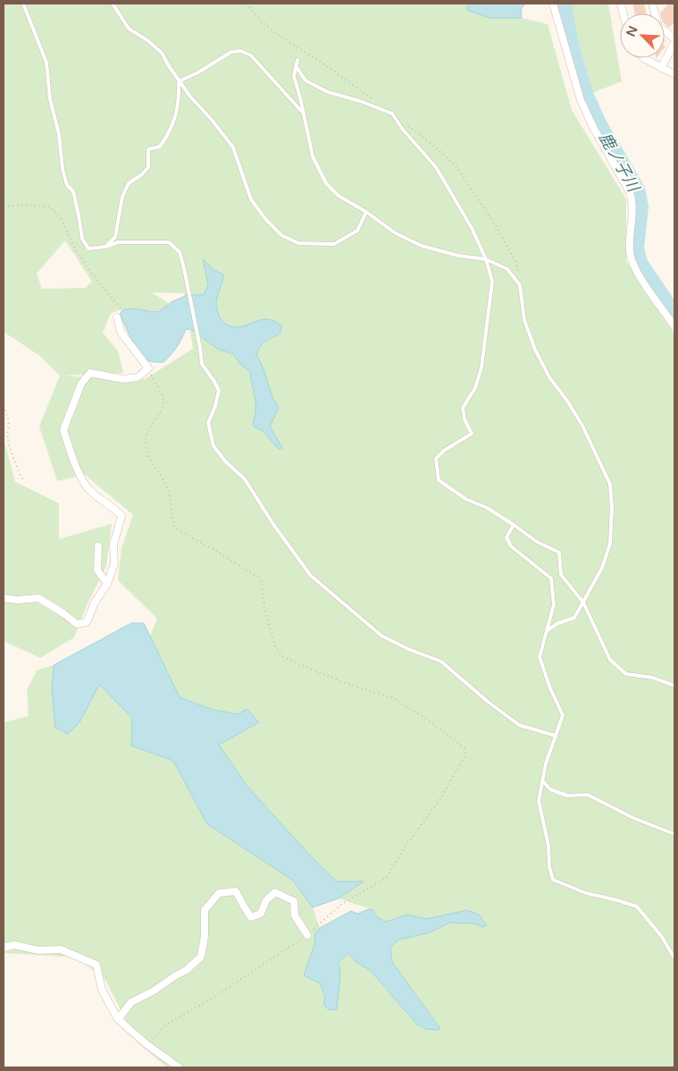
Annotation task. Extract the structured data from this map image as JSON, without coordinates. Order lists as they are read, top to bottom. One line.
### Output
{"water":["鹿ノ子川"],"north":"top left"}
